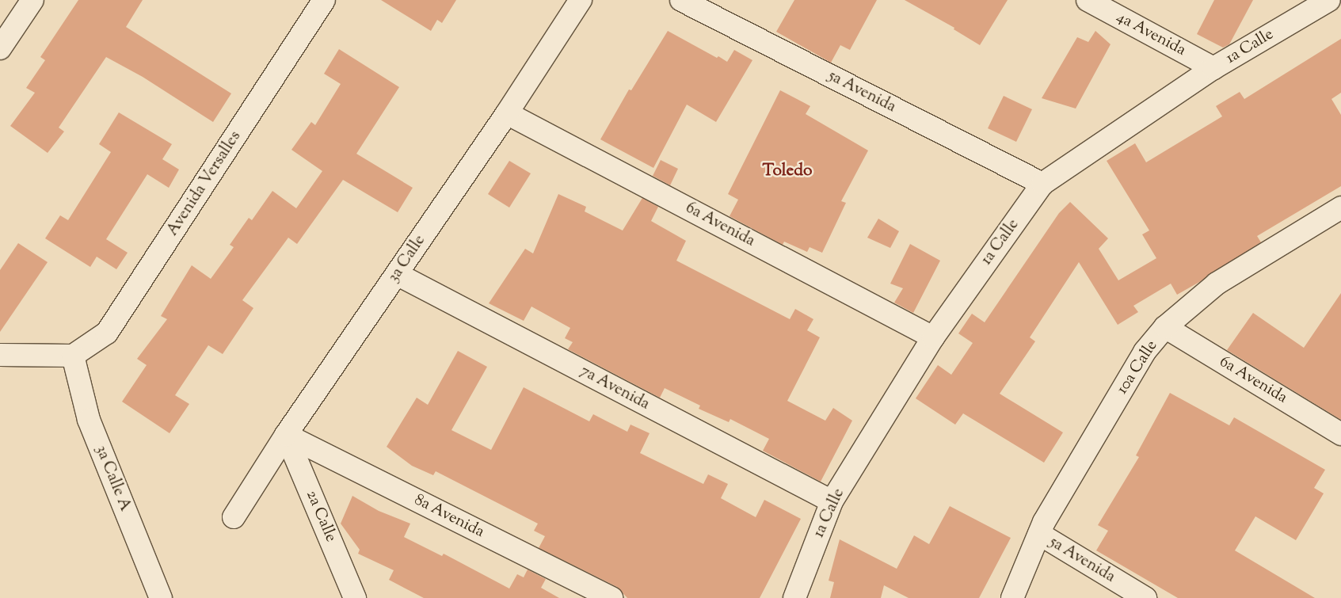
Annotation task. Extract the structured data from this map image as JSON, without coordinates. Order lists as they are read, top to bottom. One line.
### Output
{"streets":{"street":["4a Avenida","1a Calle","5a Avenida","Avenida Versalles","6a Avenida","3a Calle","10a Calle","7a Avenida","3a Calle A","2a Calle","8a Avenida"]},"crossings":[["4a Avenida","1a Calle"],["1a Calle","5a Avenida"],["1a Calle","6a Avenida"],["1a Calle","7a Avenida"],["5a Avenida","10a Calle"],["Avenida Versalles","3a Calle A"],["6a Avenida","3a Calle"],["6a Avenida","10a Calle"],["3a Calle","7a Avenida"],["3a Calle","2a Calle"],["3a Calle","8a Avenida"],["2a Calle","8a Avenida"]],"districts":["Toledo"]}
